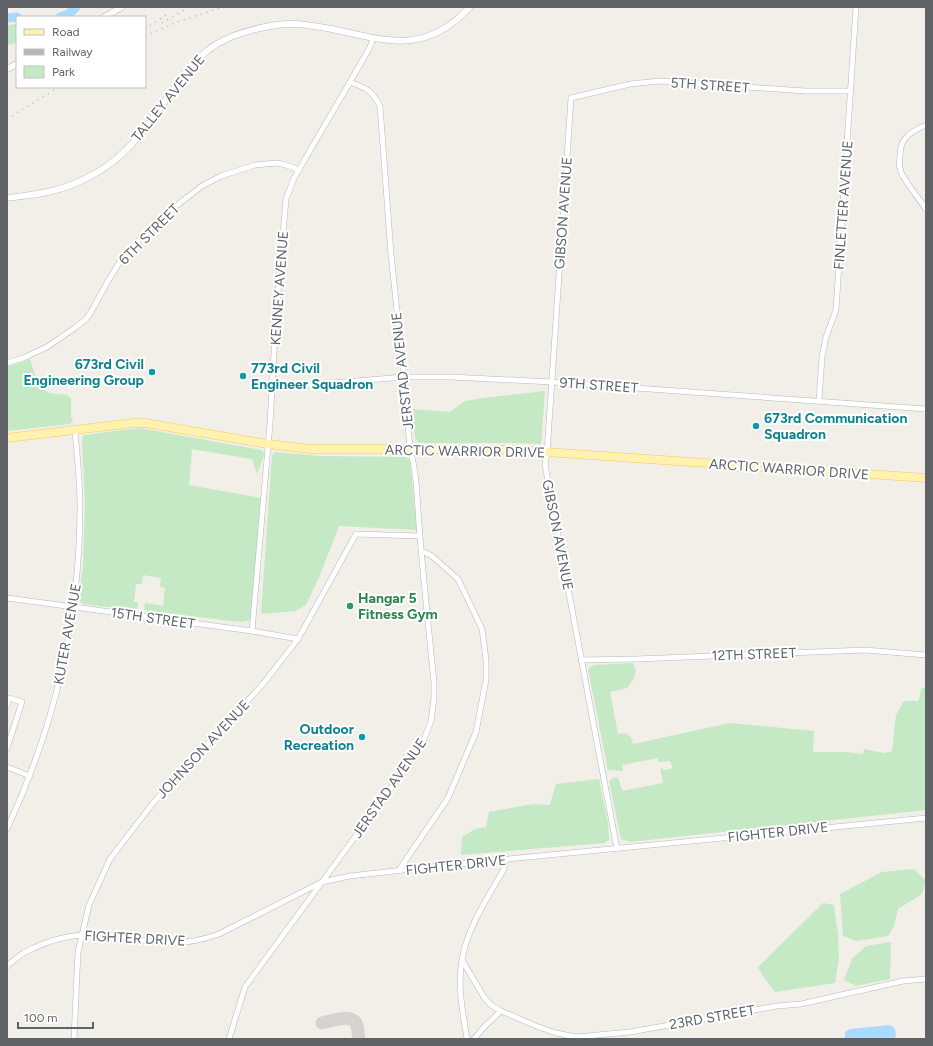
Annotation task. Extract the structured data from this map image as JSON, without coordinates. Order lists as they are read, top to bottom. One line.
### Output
{"streets":{"main road":["ARCTIC WARRIOR DRIVE"],"street":["5TH STREET","TALLEY AVENUE","FINLETTER AVENUE","GIBSON AVENUE","6TH STREET","KENNEY AVENUE","JERSTAD AVENUE","9TH STREET","15TH STREET","KUTER AVENUE","12TH STREET","JOHNSON AVENUE","FIGHTER DRIVE","23RD STREET"]},"crossings":[["5TH STREET","FINLETTER AVENUE"],["5TH STREET","GIBSON AVENUE"],["TALLEY AVENUE","KENNEY AVENUE"],["FINLETTER AVENUE","9TH STREET"],["GIBSON AVENUE","9TH STREET"],["GIBSON AVENUE","ARCTIC WARRIOR DRIVE"],["GIBSON AVENUE","12TH STREET"],["GIBSON AVENUE","FIGHTER DRIVE"],["6TH STREET","KENNEY AVENUE"],["KENNEY AVENUE","JERSTAD AVENUE"],["KENNEY AVENUE","9TH STREET"],["KENNEY AVENUE","ARCTIC WARRIOR DRIVE"],["KENNEY AVENUE","15TH STREET"],["JERSTAD AVENUE","9TH STREET"],["JERSTAD AVENUE","ARCTIC WARRIOR DRIVE"],["JERSTAD AVENUE","JOHNSON AVENUE"],["JERSTAD AVENUE","FIGHTER DRIVE"],["ARCTIC WARRIOR DRIVE","KUTER AVENUE"],["15TH STREET","KUTER AVENUE"],["15TH STREET","JOHNSON AVENUE"],["JOHNSON AVENUE","FIGHTER DRIVE"]],"places":["673rd Civil Engineering Group","773rd Civil Engineer Squadron","673rd Communication Squadron","Hangar 5 Fitness Gym","Outdoor Recreation"],"legend":["Road","Railway","Park"],"scale_bar":"100 m"}
